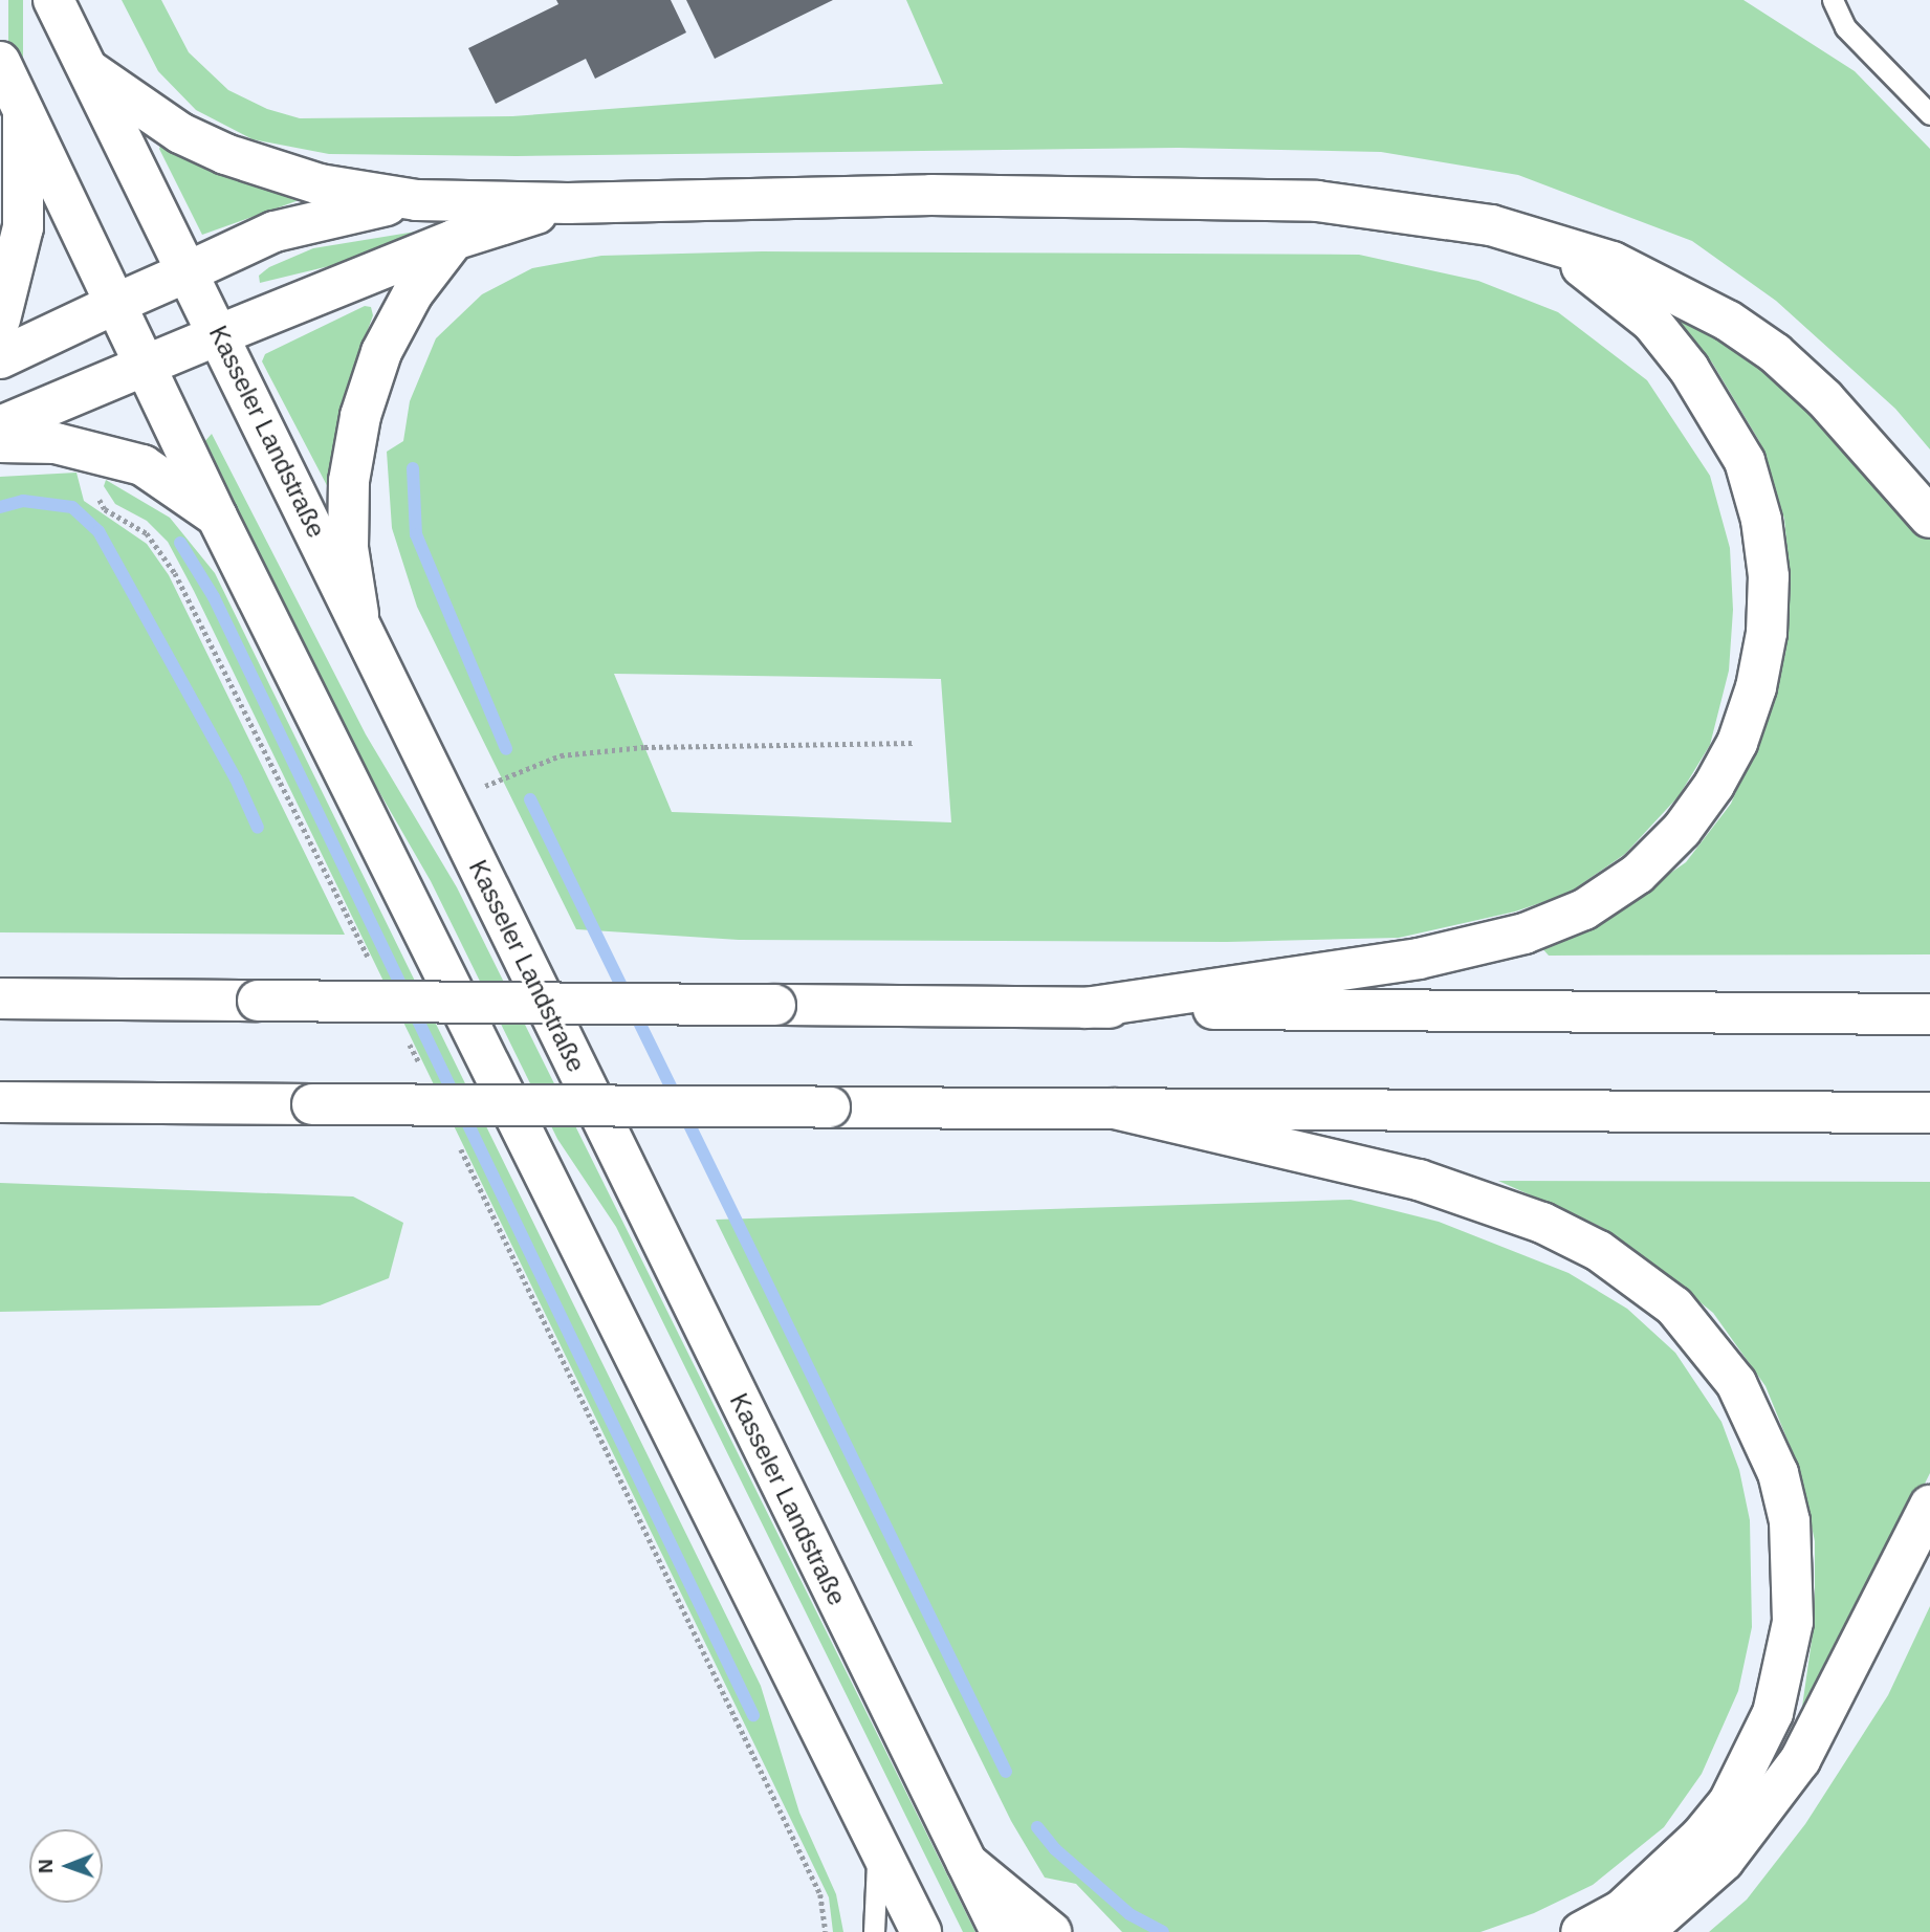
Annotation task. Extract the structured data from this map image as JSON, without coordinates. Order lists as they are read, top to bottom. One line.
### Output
{"streets":{"main road":["Kasseler Landstraße"]},"north":"left"}
